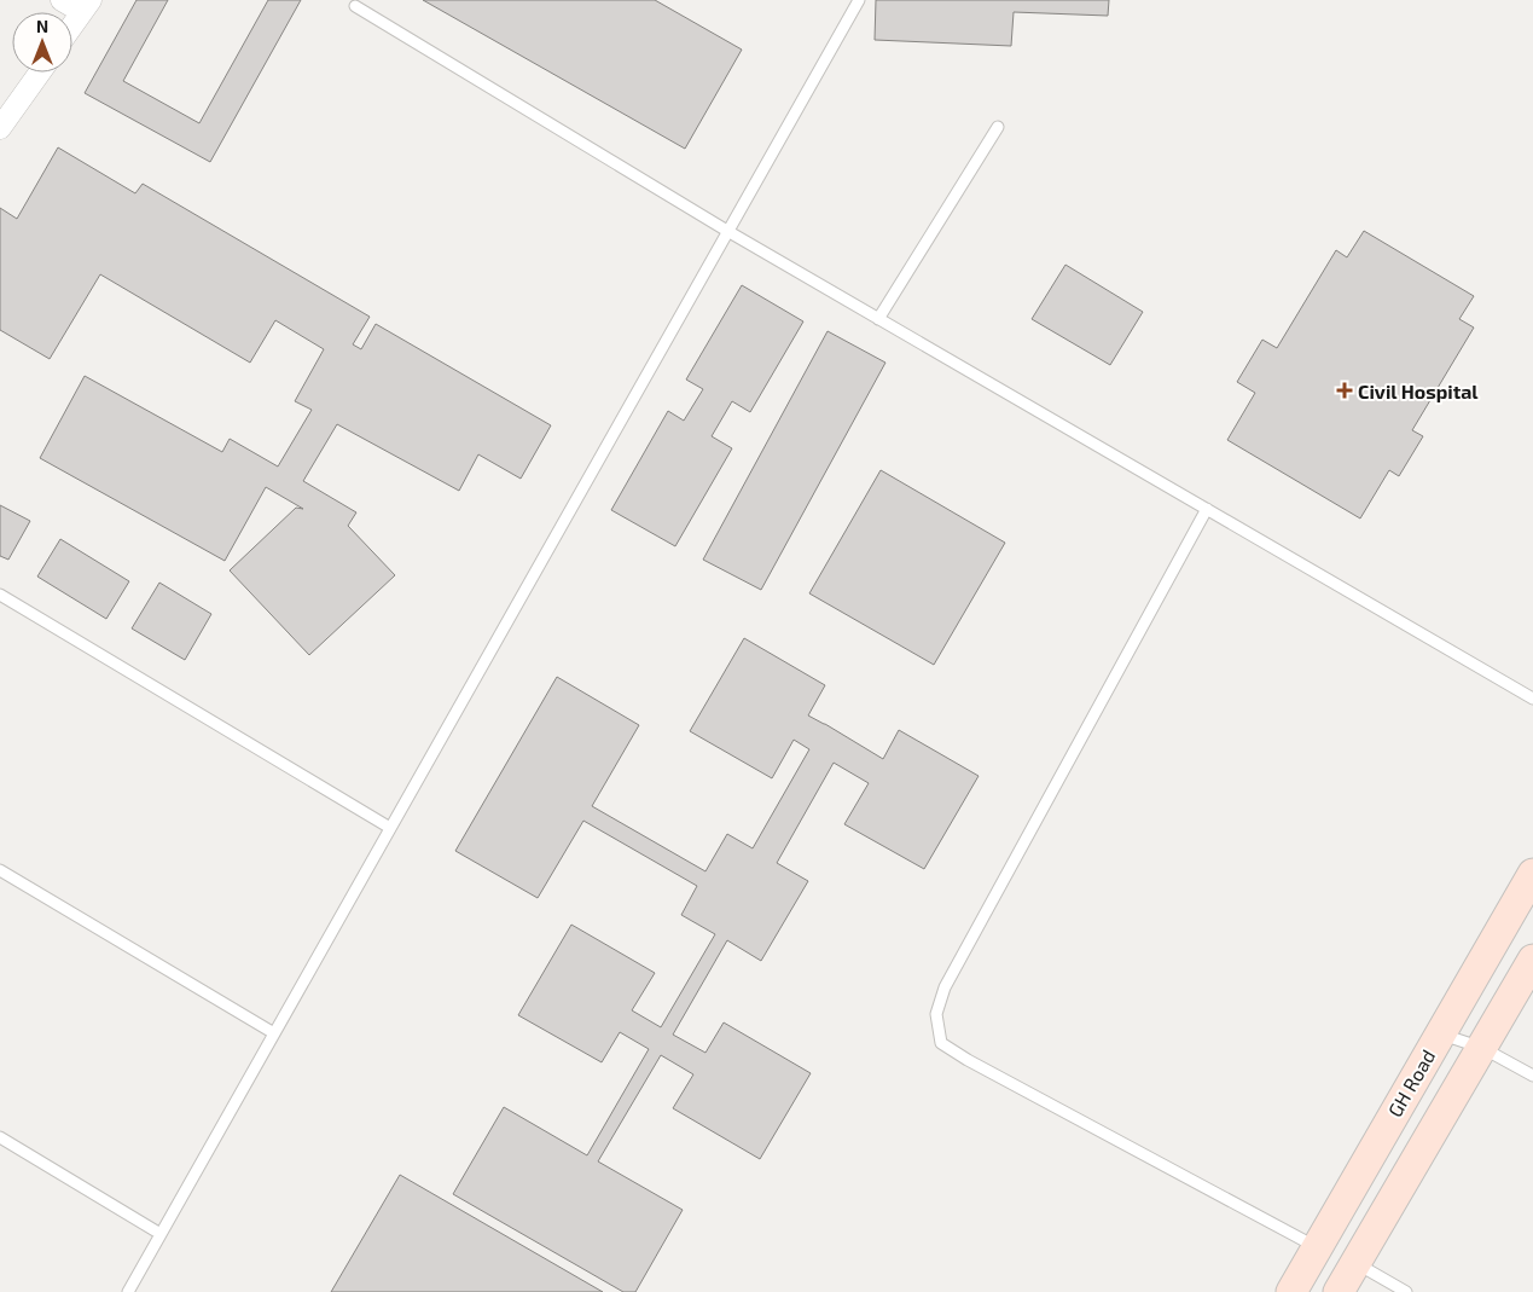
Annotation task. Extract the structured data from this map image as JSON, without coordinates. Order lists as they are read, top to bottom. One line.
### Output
{"streets":{"main road":["GH Road"]},"places":{"health":["Civil Hospital"]},"north":"top"}
